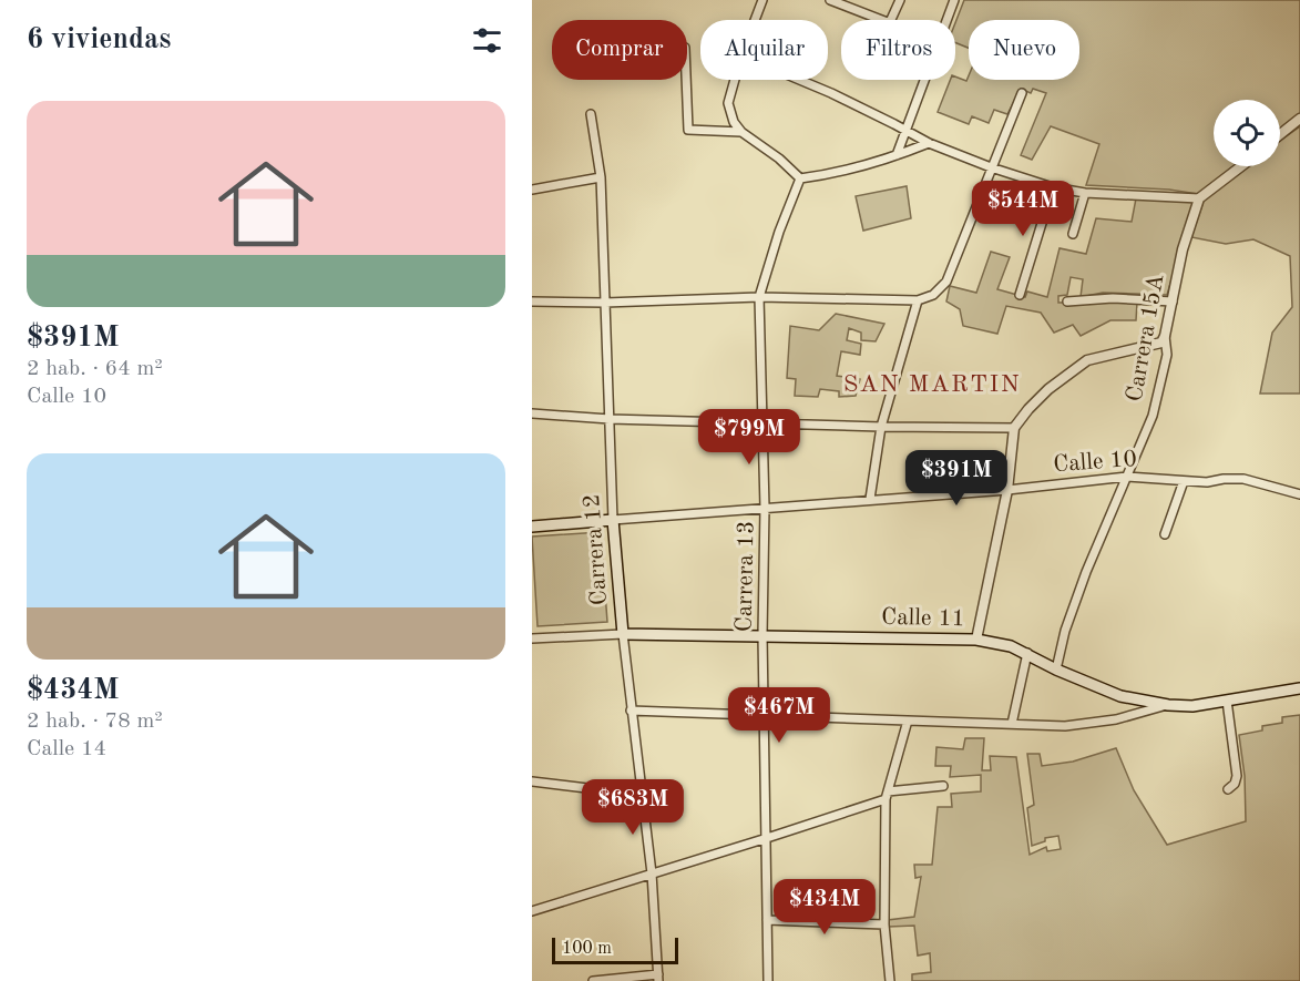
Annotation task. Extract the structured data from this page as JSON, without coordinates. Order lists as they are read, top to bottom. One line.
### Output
{"streets":{"main road":["Calle 10","Carrera 12","Calle 11"],"street":["Carrera 15A","Carrera 13"]},"crossings":[["Carrera 15A","Calle 10"],["Carrera 15A","Calle 11"],["Calle 10","Carrera 12"],["Calle 10","Carrera 13"],["Carrera 12","Calle 11"],["Carrera 13","Calle 11"]],"districts":["SAN MARTIN"],"scale_bar":"100 m","page":{"heading":"6 viviendas","chip":["Comprar","Alquilar","Filtros","Nuevo"],"list":[{"name":"$391M","note":"2 hab. · 64 m² · Calle 10"},{"name":"$434M","note":"2 hab. · 78 m² · Calle 14"}],"price":["$544M","$799M","$391M","$467M","$683M","$434M"],"scale":"100 m"}}
